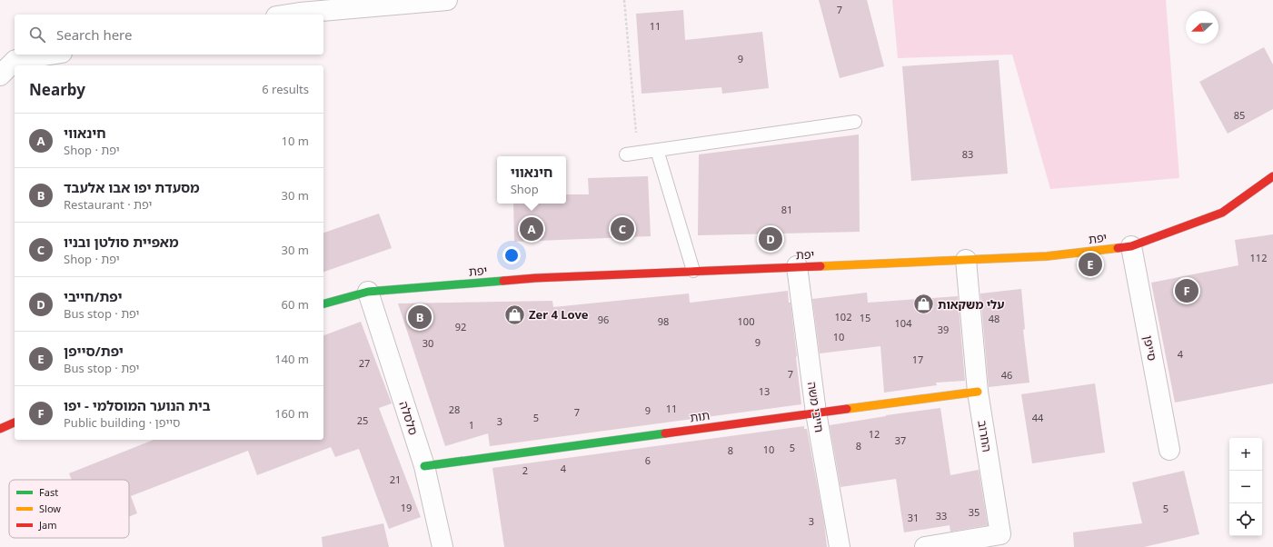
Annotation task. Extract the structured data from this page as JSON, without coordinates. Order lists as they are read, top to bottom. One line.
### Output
{"streets":{"street":["יפת","סייפן","חייבי משה","תות","סלסלה","החרוב"]},"crossings":[["יפת","סייפן"],["יפת","חייבי משה"],["יפת","סלסלה"],["יפת","החרוב"],["חייבי משה","תות"],["תות","סלסלה"],["תות","החרוב"]],"places":{"shop":["עלי משקאות","Zer 4 Love"]},"house_numbers":["7","11","9","85","83","81","112","102","15","48","96","98","100","104","92","39","10","9","30","4","17","27","7","46","13","11","28","9","7","5","44","25","3","1","12","37","8","5","10","8","6","4","2","21","19","5","35","33","31","3"],"legend":["Fast","Slow","Jam"],"north":"left","page":{"search":"Search here","heading":["Nearby","6 results"],"list":[{"mark":"A","name":"חינאווי","note":"Shop · יפת","value":"10 m"},{"mark":"B","name":"מסעדת יפו אבו אלעבד","note":"Restaurant · יפת","value":"30 m"},{"mark":"C","name":"מאפיית סולטן ובניו","note":"Shop · יפת","value":"30 m"},{"mark":"D","name":"יפת/חייבי","note":"Bus stop · יפת","value":"60 m"},{"mark":"E","name":"יפת/סייפן","note":"Bus stop · יפת","value":"140 m"},{"mark":"F","name":"בית הנוער המוסלמי - יפו","note":"Public building · סייפן","value":"160 m"}],"popup":["חינאווי","Shop"],"pins":["A","C","D","E","F","B"],"map_buttons":["+","−"]}}
